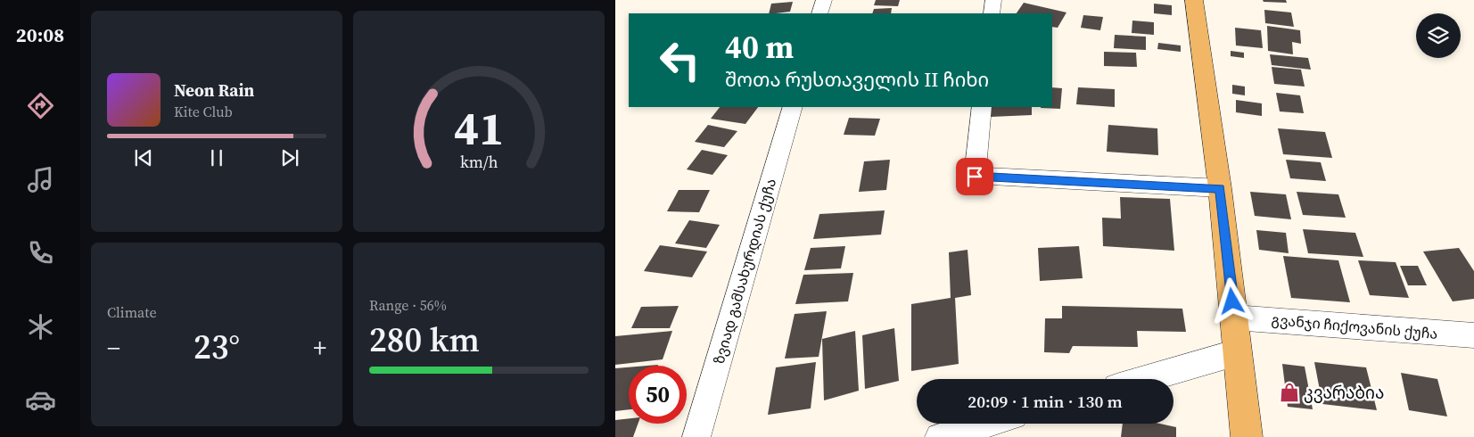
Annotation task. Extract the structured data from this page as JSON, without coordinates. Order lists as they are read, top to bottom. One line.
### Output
{"streets":{"street":["ზვიად გამსახურდიას ქუჩა","გვანჯი ჩიქოვანის ქუჩა"]},"places":{"shop":["კვარაბია"]},"page":{"tabs":"20:08","turn":["40 m","შოთა რუსთაველის II ჩიხი"],"song":["Neon Rain","Kite Club"],"tile":["Climate",["Range · 56%","280 km"]],"heat":["−","23°","+"],"limit":"50","trip":"20:09 · 1 min · 130 m","gauge":["41","km/h"]}}
